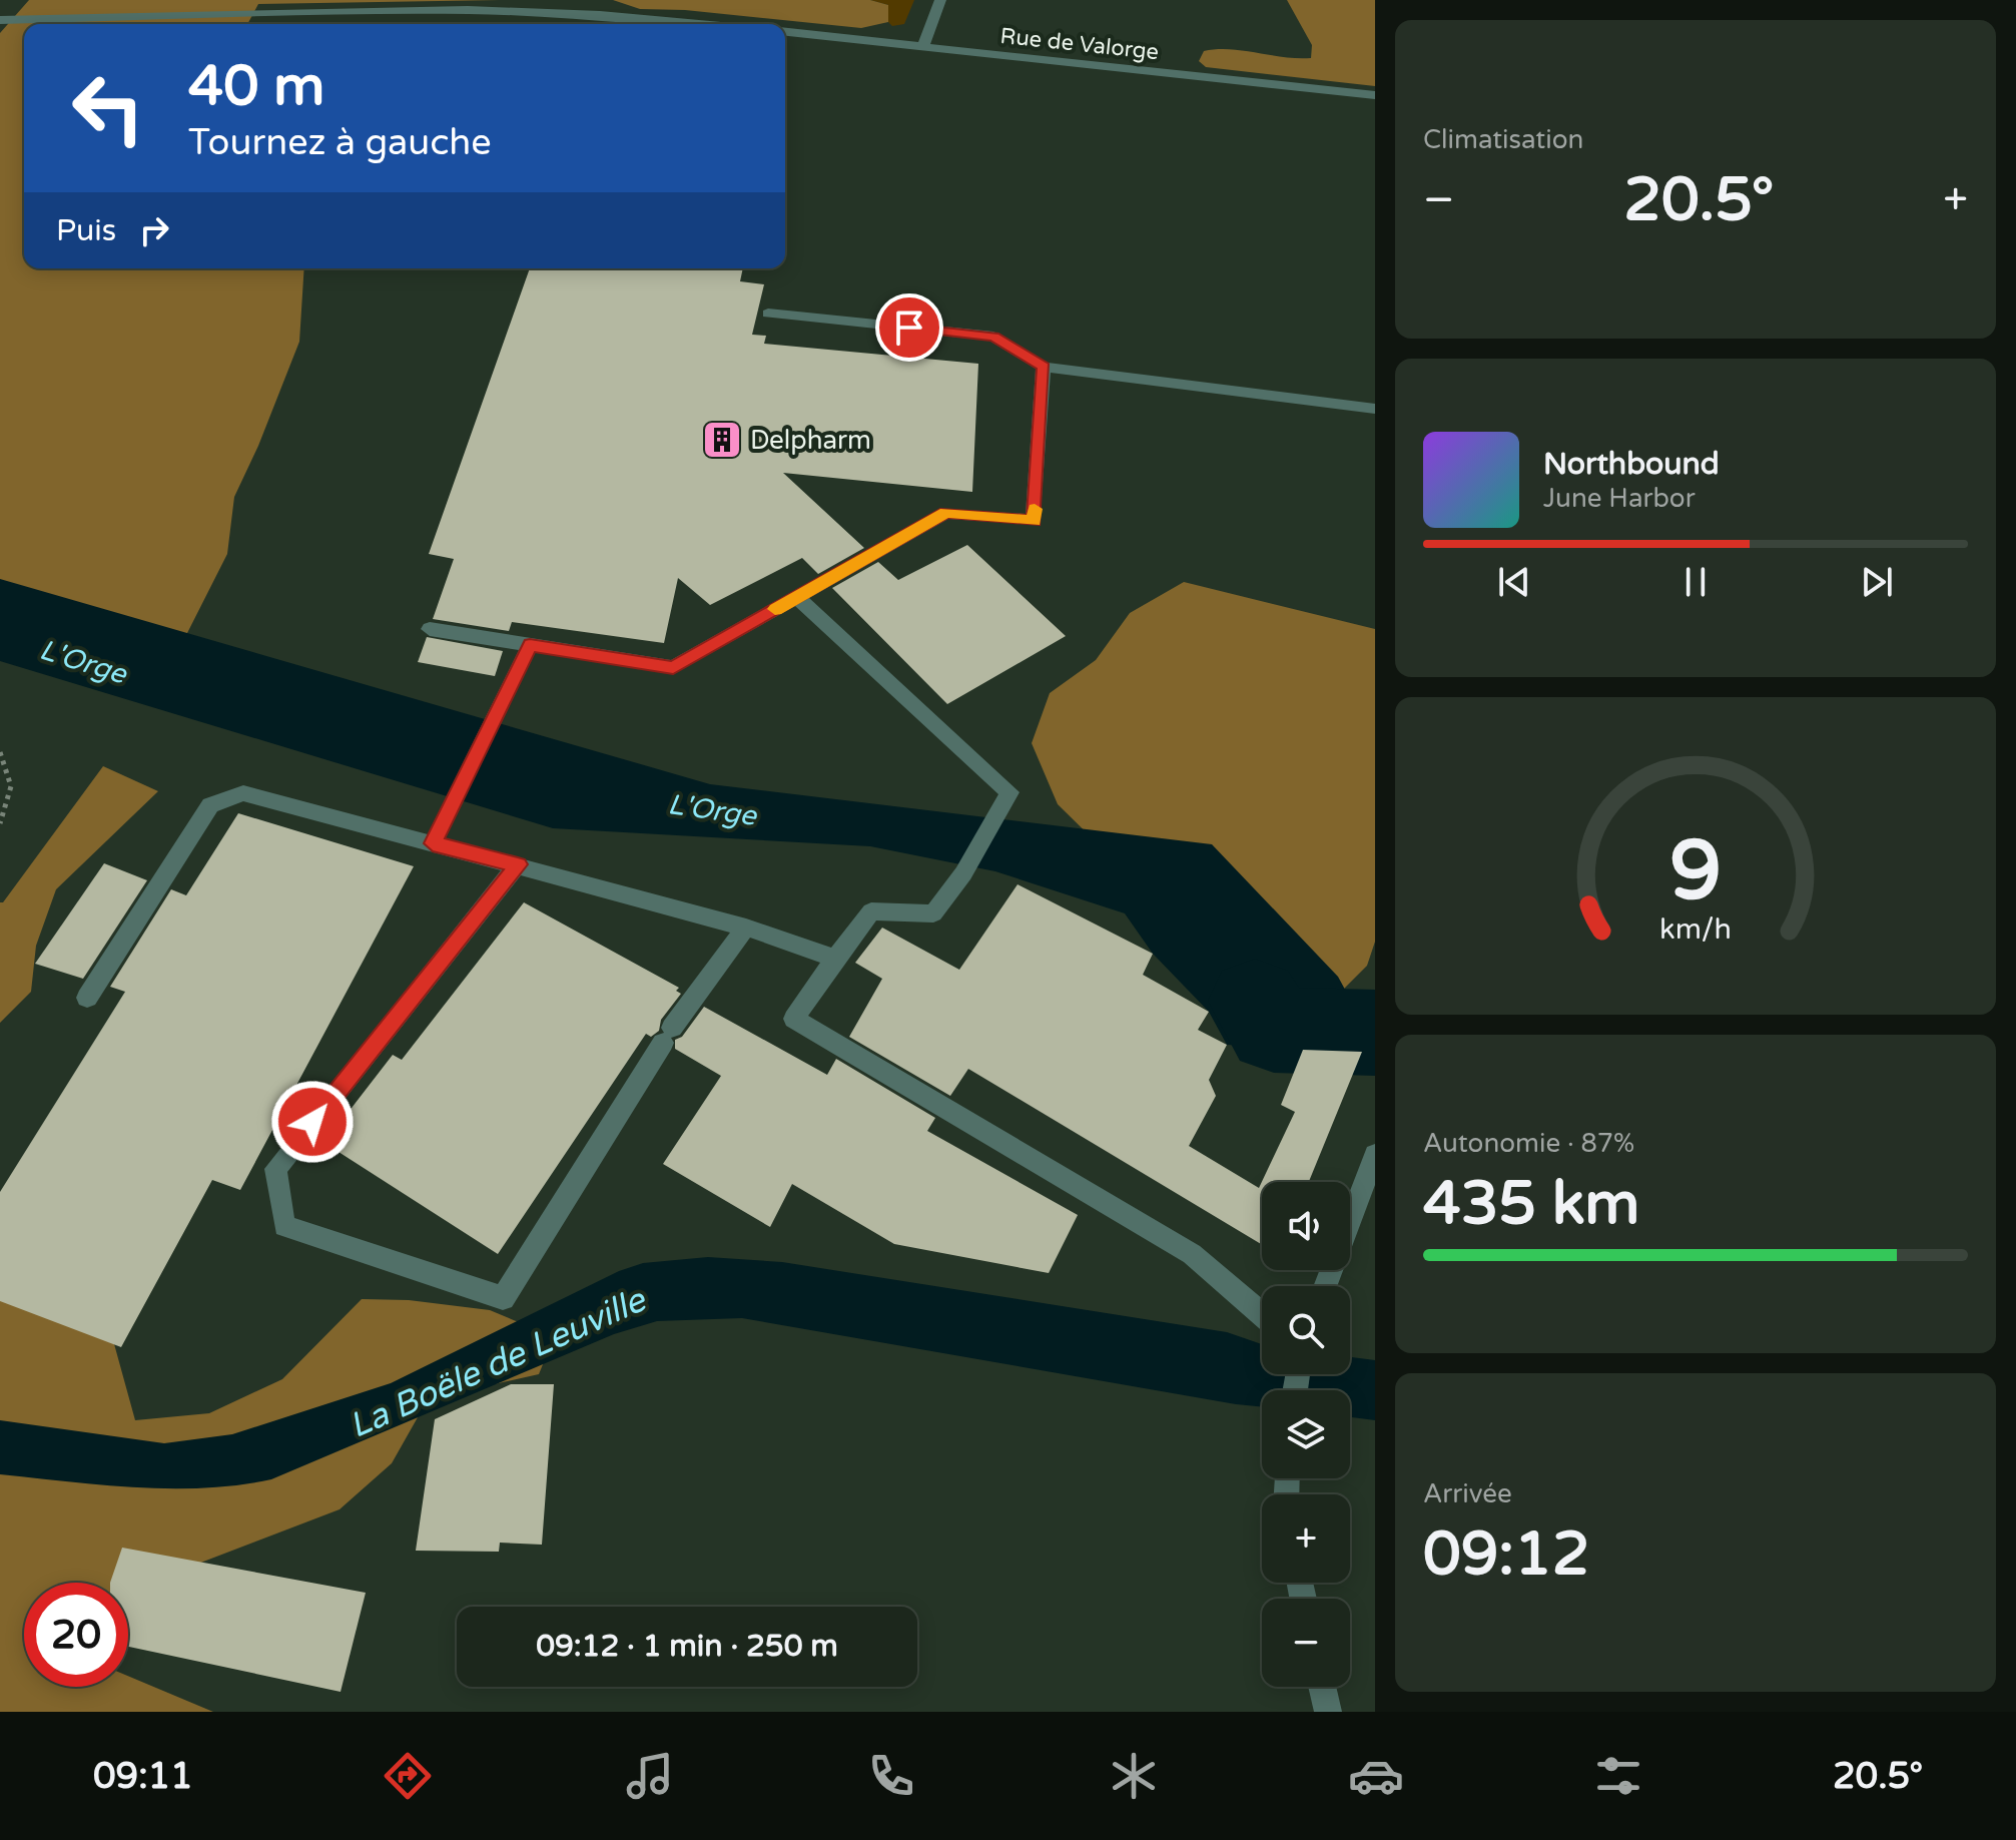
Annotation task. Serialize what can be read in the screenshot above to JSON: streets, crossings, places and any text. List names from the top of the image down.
{
  "streets": {
    "street": ["Rue de Valorge"]
  },
  "water": ["L'Orge", "La Boële de Leuville"],
  "places": {
    "building": ["Delpharm"]
  },
  "page": {
    "tile": [
      "Climatisation",
      ["Autonomie · 87%", "435 km"],
      ["Arrivée", "09:12"]
    ],
    "turn": ["40 m", "Tournez à gauche"],
    "heat": ["−", "20.5°", "+"],
    "then": "Puis",
    "song": ["Northbound", "June Harbor"],
    "map_buttons": ["+", "−"],
    "limit": "20",
    "trip": "09:12 · 1 min · 250 m",
    "tabs": ["09:11", "20.5°"],
    "gauge": ["9", "km/h"]
  }
}
